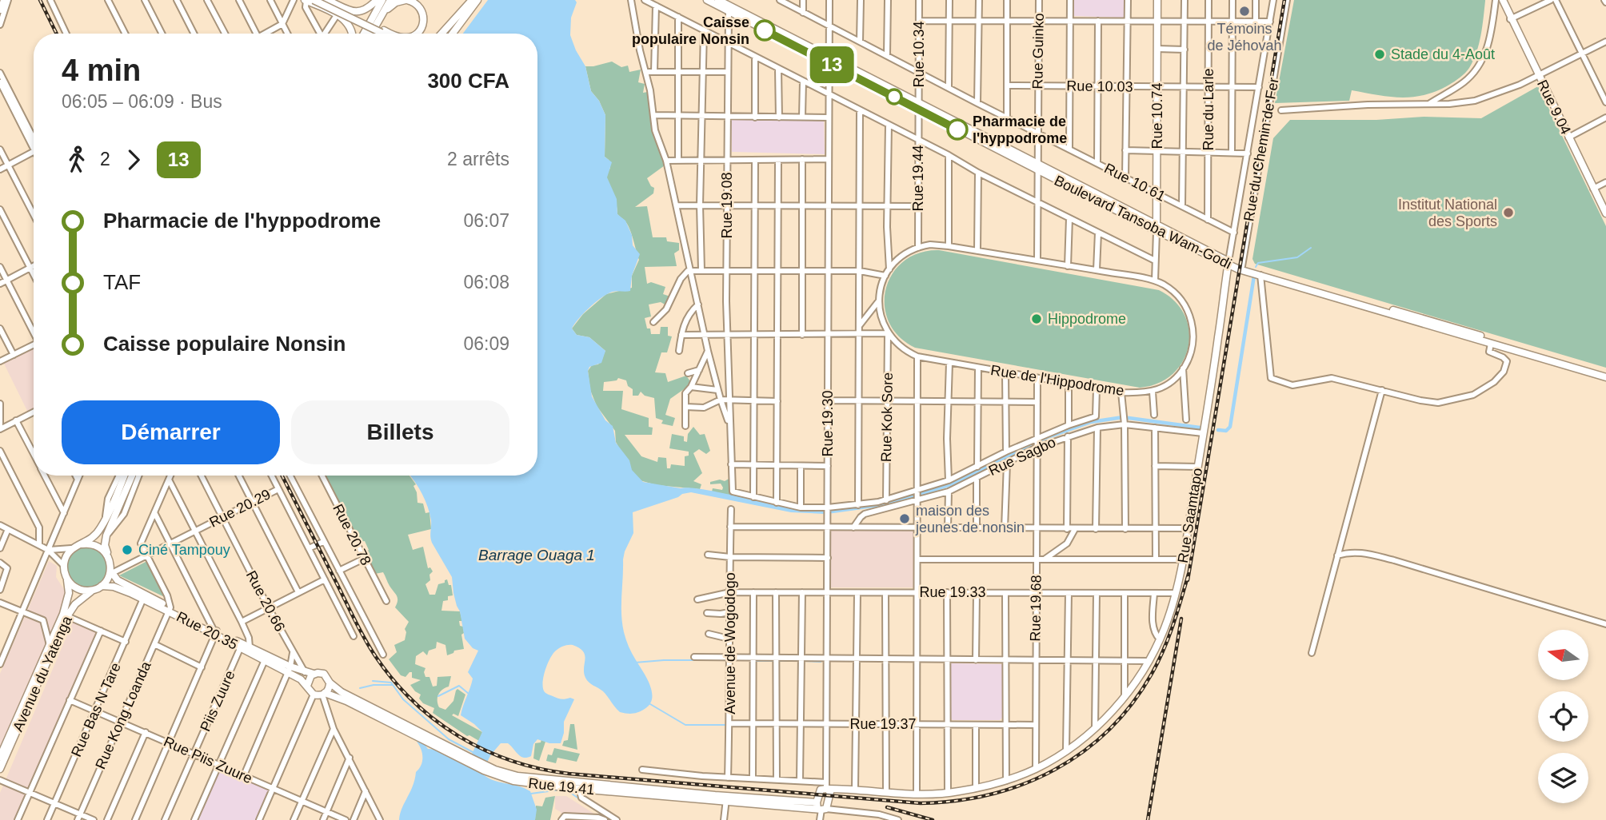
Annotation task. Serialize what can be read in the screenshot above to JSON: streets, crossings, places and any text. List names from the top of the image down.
{
  "streets": {
    "main road": [
      "Rue 9.04",
      "Rue 10.74",
      "Boulevard Tansoba Wam-Godi",
      "Rue Saamtapo",
      "Rue 20.35",
      "Avenue du Yatenga",
      "Rue 19.41"
    ],
    "street": [
      "Rue Guinko",
      "Rue 10.34",
      "Rue 10.03",
      "Rue du Larle",
      "Rue du Chemin de Fer",
      "Rue 19.44",
      "Rue 10.61",
      "Rue 19.08",
      "Rue de l'Hippodrome",
      "Rue Kok Sore",
      "Rue 19.30",
      "Rue Sagbo",
      "Rue 20.29",
      "Rue 20.78",
      "Rue 19.33",
      "Rue 20.66",
      "Rue 19.68",
      "Avenue de Wogodogo",
      "Piis Zuure",
      "Rue Bas N Tare",
      "Rue Kong Loanda",
      "Rue 19.37",
      "Rue Piis Zuure"
    ]
  },
  "crossings": [
    ["Rue Guinko", "Rue 10.03"],
    ["Rue Guinko", "Rue 10.61"],
    ["Rue Guinko", "Boulevard Tansoba Wam-Godi"],
    ["Rue 10.34", "Rue 19.44"],
    ["Rue 10.34", "Rue 10.61"],
    ["Rue 10.34", "Boulevard Tansoba Wam-Godi"],
    ["Rue 10.03", "Rue du Larle"],
    ["Rue 10.03", "Rue 10.74"],
    ["Rue 10.03", "Rue Saamtapo"],
    ["Rue du Larle", "Rue 10.61"],
    ["Rue 10.74", "Rue 10.61"],
    ["Rue 10.74", "Boulevard Tansoba Wam-Godi"],
    ["Rue du Chemin de Fer", "Boulevard Tansoba Wam-Godi"],
    ["Rue 19.44", "Boulevard Tansoba Wam-Godi"],
    ["Rue 10.61", "Rue 19.30"],
    ["Rue 10.61", "Rue Saamtapo"],
    ["Rue 19.08", "Boulevard Tansoba Wam-Godi"],
    ["Boulevard Tansoba Wam-Godi", "Rue 19.30"],
    ["Boulevard Tansoba Wam-Godi", "Rue Saamtapo"],
    ["Rue de l'Hippodrome", "Rue Kok Sore"],
    ["Rue de l'Hippodrome", "Rue 19.68"],
    ["Rue 19.30", "Rue Saamtapo"],
    ["Rue 19.30", "Rue 19.33"],
    ["Rue 19.30", "Rue 19.37"],
    ["Rue Sagbo", "Rue Saamtapo"],
    ["Rue Sagbo", "Rue 19.68"],
    ["Rue 20.29", "Rue 20.66"],
    ["Rue 20.29", "Rue 20.35"],
    ["Rue 20.29", "Avenue du Yatenga"],
    ["Rue Saamtapo", "Rue 19.33"],
    ["Rue Saamtapo", "Rue 19.68"],
    ["Rue 19.33", "Rue 19.68"],
    ["Rue 19.33", "Avenue de Wogodogo"],
    ["Rue 20.66", "Rue 20.35"],
    ["Rue 19.68", "Rue 19.37"],
    ["Rue 20.35", "Avenue du Yatenga"],
    ["Rue 20.35", "Piis Zuure"],
    ["Rue 20.35", "Rue Bas N Tare"],
    ["Rue 20.35", "Rue Kong Loanda"],
    ["Rue 20.35", "Rue 19.41"],
    ["Avenue de Wogodogo", "Rue 19.37"],
    ["Piis Zuure", "Rue Piis Zuure"],
    ["Rue Bas N Tare", "Rue Piis Zuure"],
    ["Rue Kong Loanda", "Rue Piis Zuure"]
  ],
  "water": ["Barrage Ouaga 1"],
  "places": [
    "Témoins de Jéhovah",
    "Caisse populaire Nonsin",
    "Stade du 4-Août",
    "Pharmacie de l'hyppodrome",
    "Institut National des Sports",
    "Hippodrome",
    "maison des jeunes de nonsin",
    "Ciné Tampouy"
  ],
  "lines": ["bus line 13"],
  "north": "left",
  "page": {
    "on_map": "13",
    "heading": ["4 min", "06:05 – 06:09 · Bus", "300 CFA"],
    "legs": ["2", "13", "2 arrêts"],
    "list": [
      {
        "name": "Pharmacie de l'hyppodrome",
        "value": "06:07"
      },
      {
        "name": "TAF",
        "value": "06:08"
      },
      {
        "name": "Caisse populaire Nonsin",
        "value": "06:09"
      }
    ],
    "buttons": ["Démarrer", "Billets"]
  }
}
